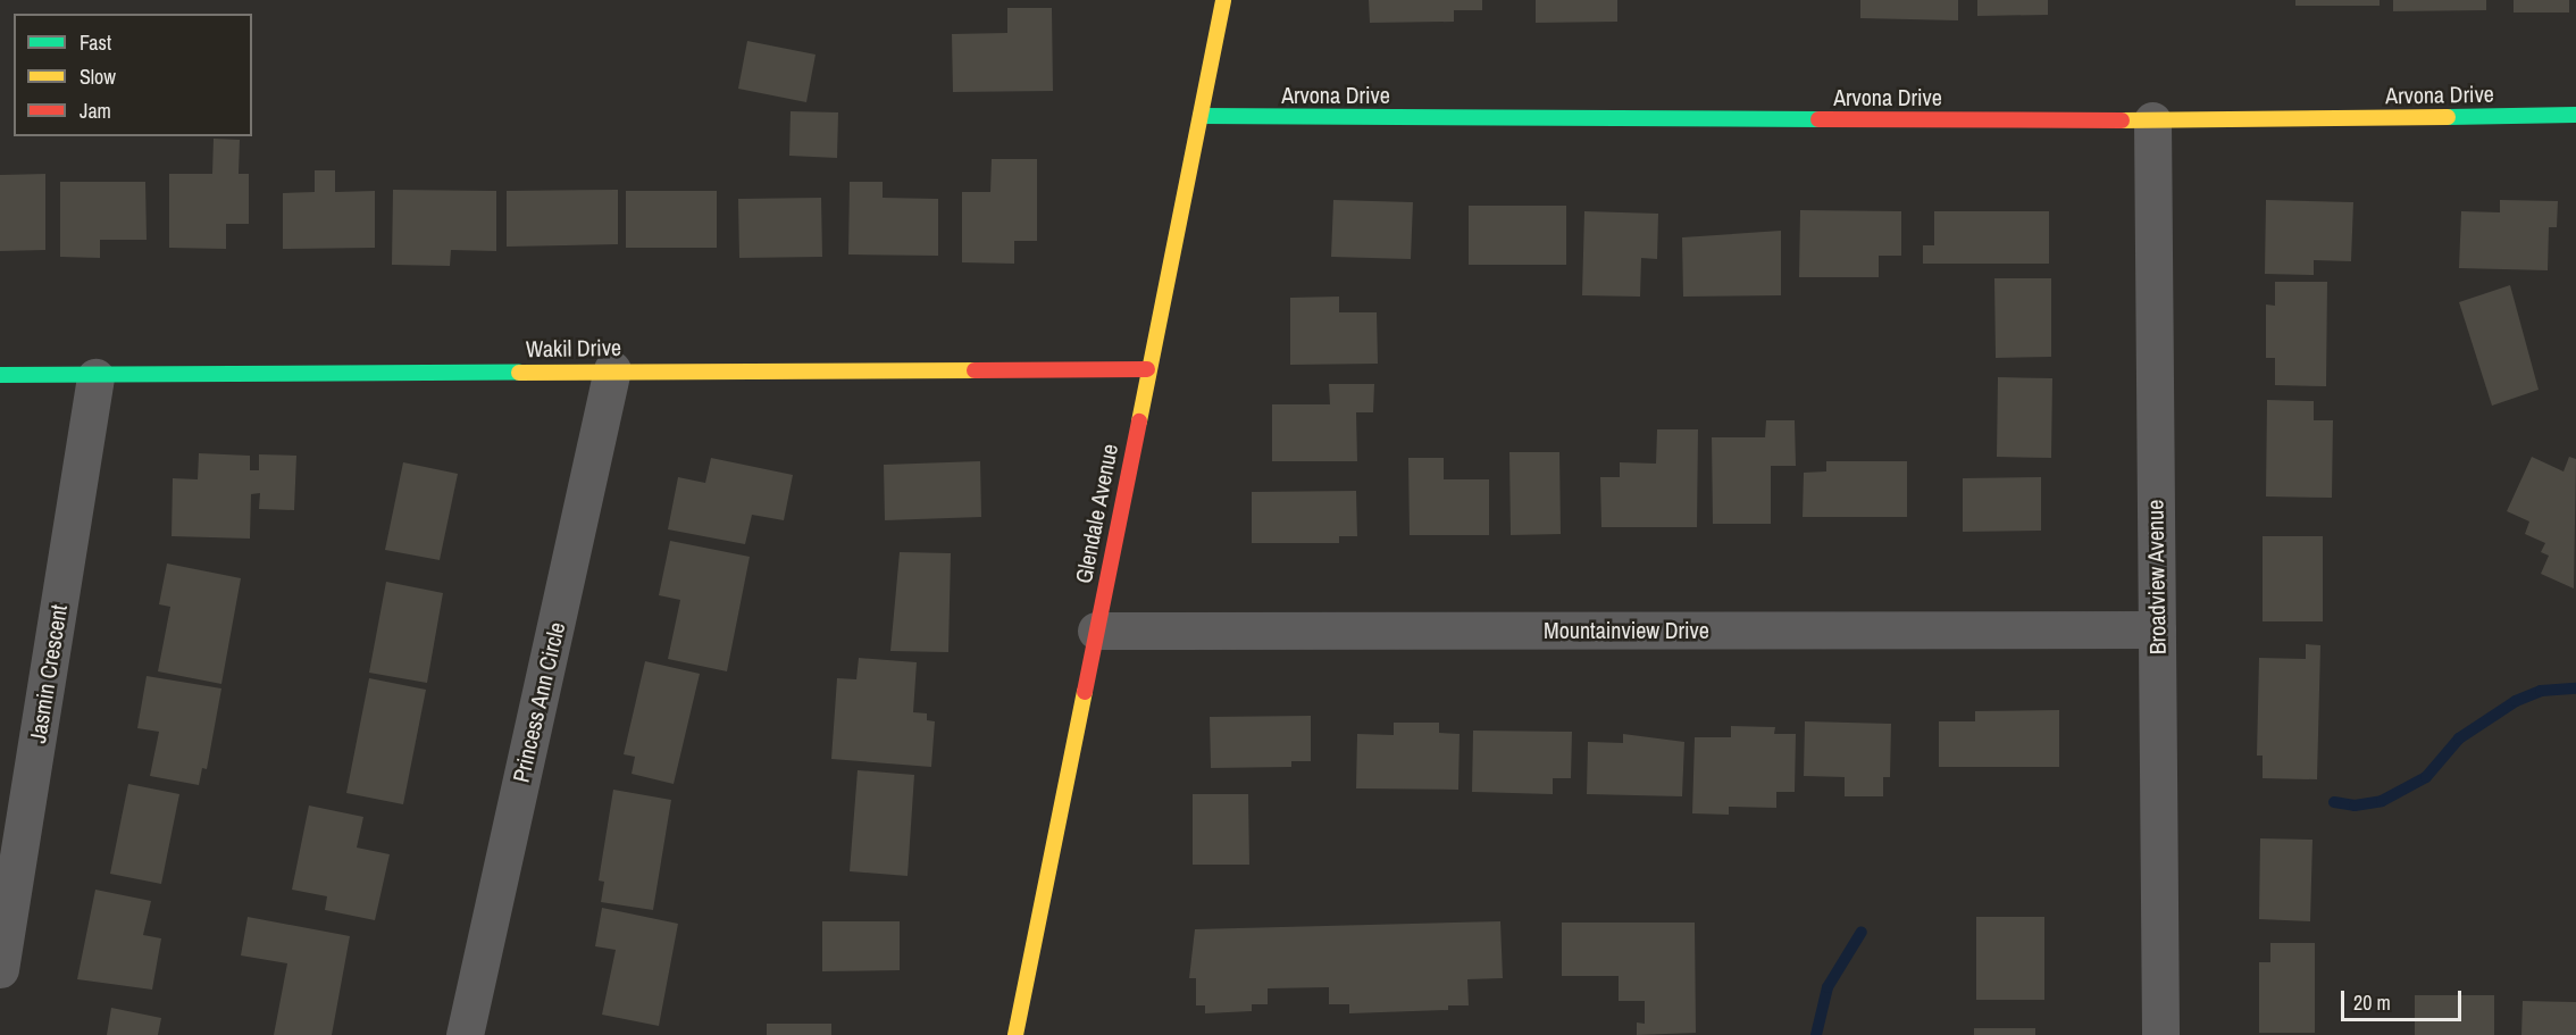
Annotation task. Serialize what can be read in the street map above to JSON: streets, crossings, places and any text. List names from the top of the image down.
{
  "streets": {
    "street": [
      "Arvona Drive",
      "Wakil Drive",
      "Glendale Avenue",
      "Broadview Avenue",
      "Mountainview Drive",
      "Jasmin Crescent",
      "Princess Ann Circle"
    ]
  },
  "crossings": [
    ["Arvona Drive", "Glendale Avenue"],
    ["Arvona Drive", "Broadview Avenue"],
    ["Wakil Drive", "Glendale Avenue"],
    ["Wakil Drive", "Jasmin Crescent"],
    ["Wakil Drive", "Princess Ann Circle"],
    ["Glendale Avenue", "Mountainview Drive"],
    ["Broadview Avenue", "Mountainview Drive"]
  ],
  "legend": ["Fast", "Slow", "Jam"],
  "scale_bar": "20 m"
}
